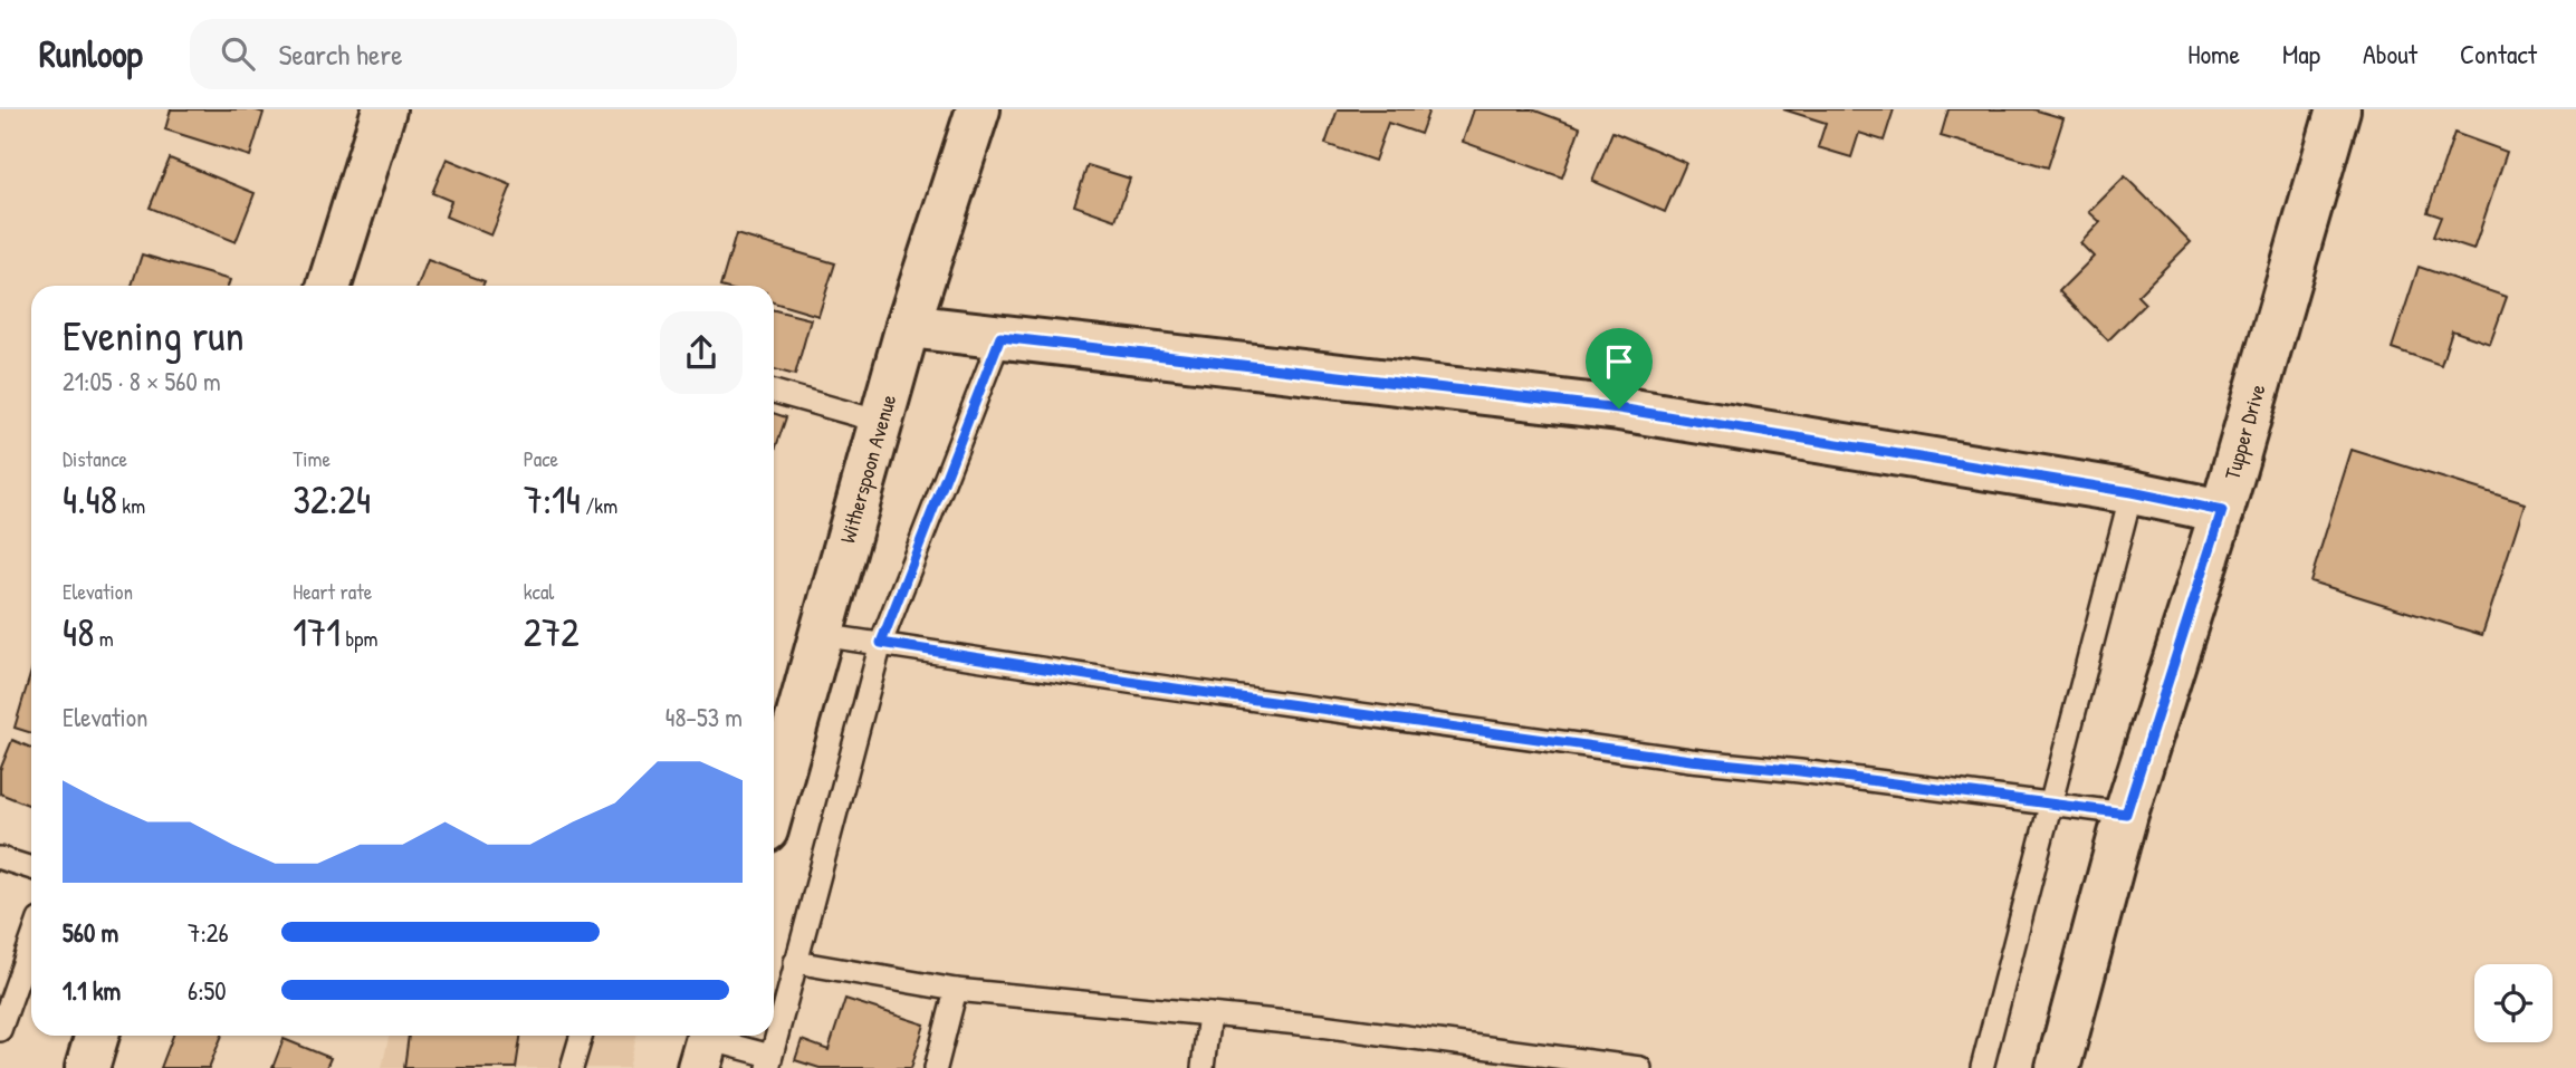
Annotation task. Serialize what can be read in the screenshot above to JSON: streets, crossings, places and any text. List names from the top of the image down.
{
  "streets": {
    "street": ["Tupper Drive", "Witherspoon Avenue"]
  },
  "page": {
    "header": "Runloop",
    "search": "Search here",
    "nav": [
      "Home",
      "Map",
      "About",
      "Contact"
    ],
    "heading": ["Evening run", "21:05 · 8 × 560 m"],
    "stats": [
      ["Distance", "4.48 km"],
      ["Time", "32:24"],
      ["Pace", "7:14 /km"],
      ["Elevation", "48 m"],
      ["Heart rate", "171 bpm"],
      ["kcal", "272"]
    ],
    "chart": ["Elevation", "48–53 m"],
    "list": [
      {
        "name": "560 m",
        "note": "7:26"
      },
      {
        "name": "1.1 km",
        "note": "6:50"
      }
    ]
  }
}
